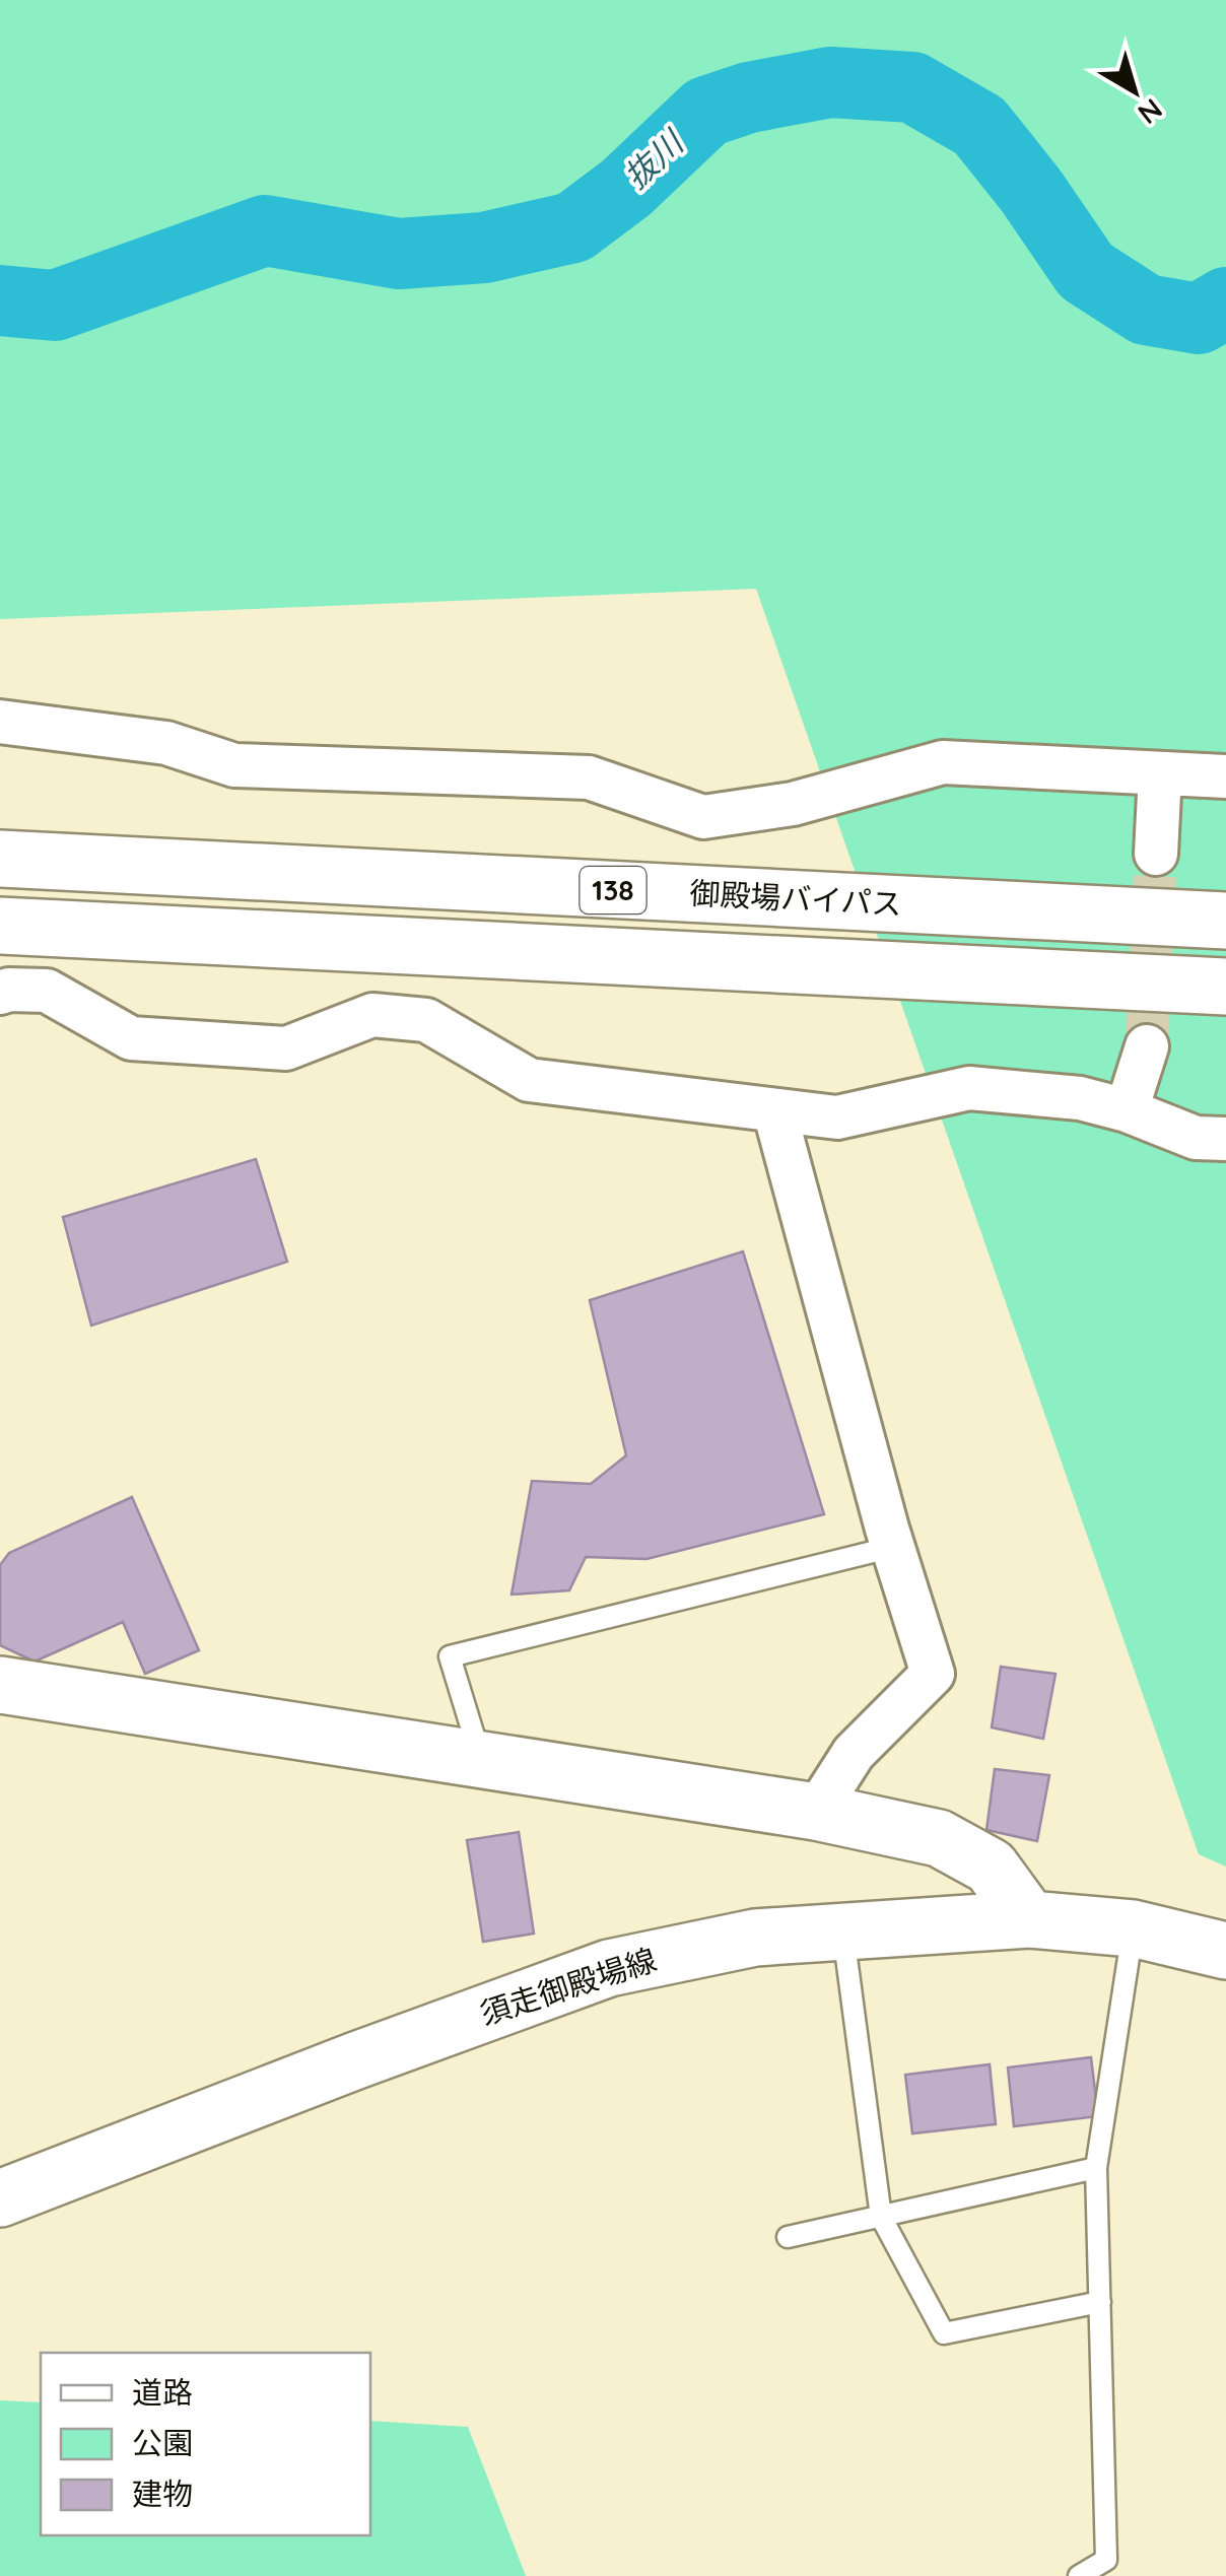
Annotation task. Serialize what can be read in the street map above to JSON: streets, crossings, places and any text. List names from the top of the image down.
{
  "streets": {
    "main road": ["138", "御殿場バイパス", "須走御殿場線"]
  },
  "water": ["抜川"],
  "legend": ["道路", "公園", "建物"],
  "north": "bottom right"
}
